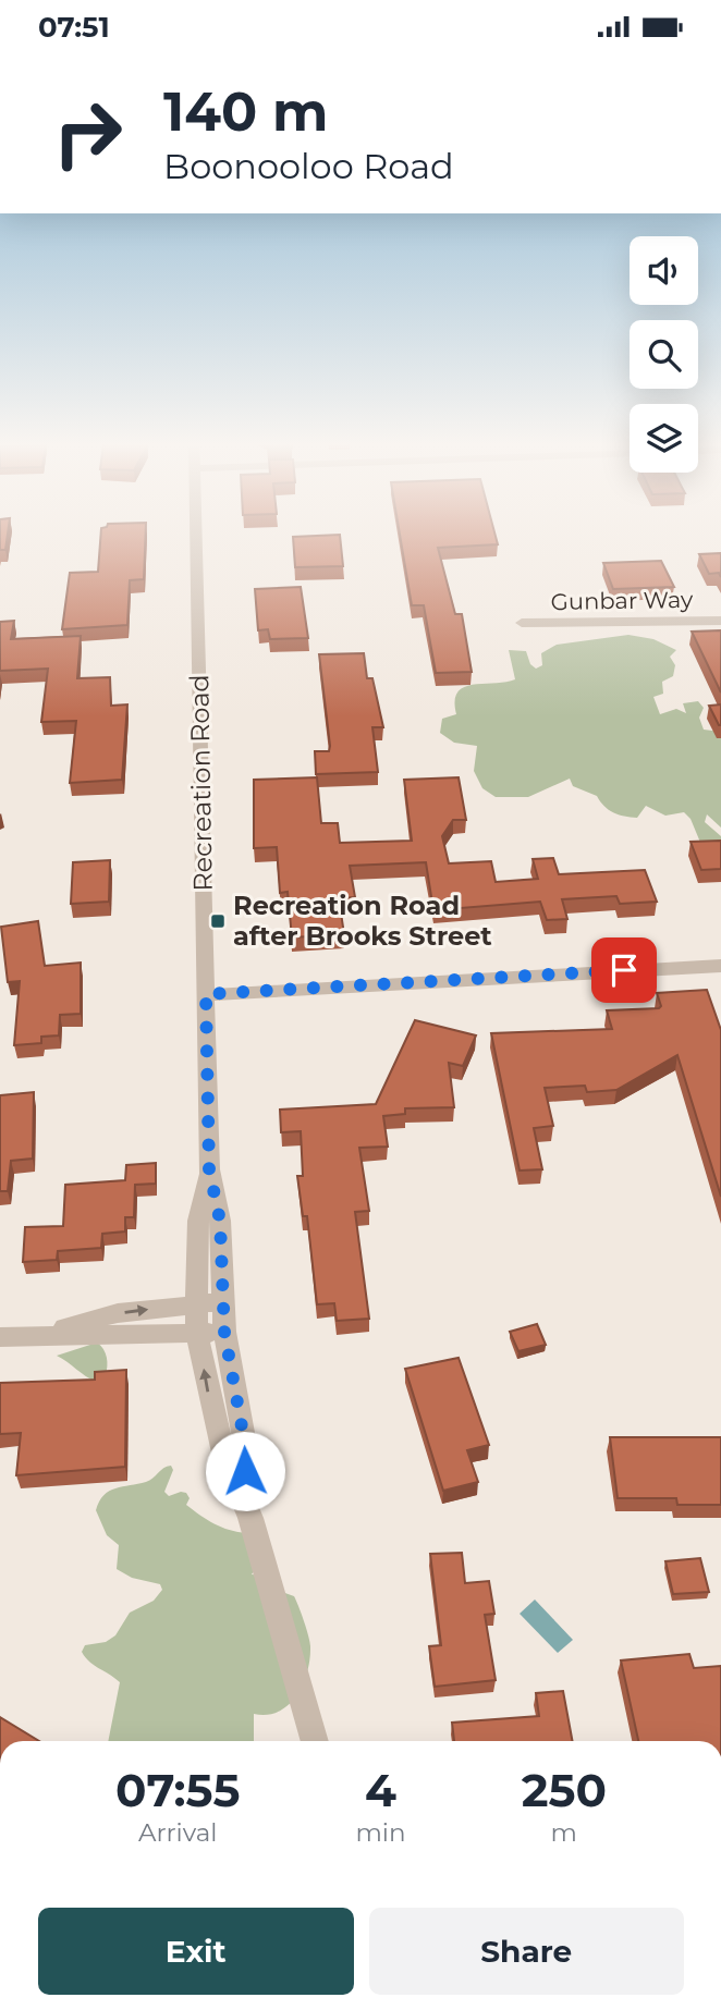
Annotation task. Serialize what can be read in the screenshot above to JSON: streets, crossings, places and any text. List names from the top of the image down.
{
  "streets": {
    "street": ["Gunbar Way", "Recreation Road"]
  },
  "places": {
    "transit": ["Recreation Road after Brooks Street"]
  },
  "page": {
    "status": "07:51",
    "turn": ["140 m", "Boonooloo Road"],
    "eta": [
      "07:55",
      "Arrival",
      "4",
      "min",
      "250",
      "m"
    ],
    "buttons": ["Exit", "Share"]
  }
}
